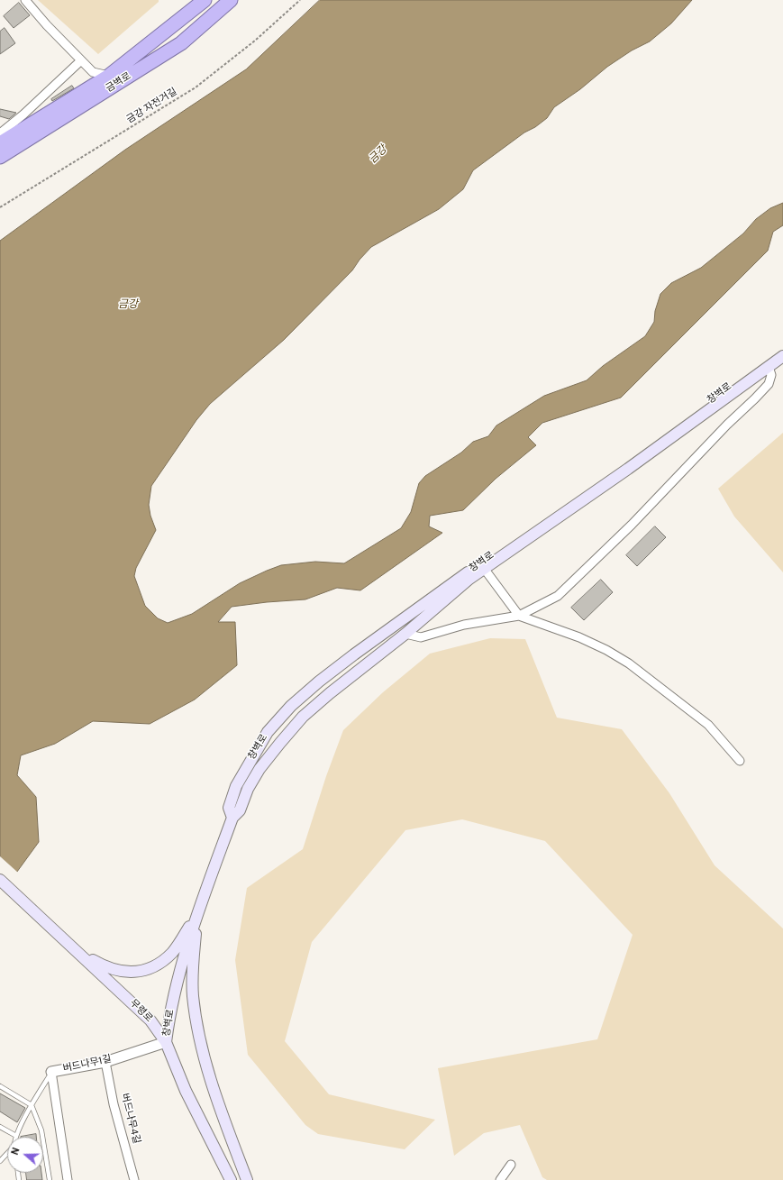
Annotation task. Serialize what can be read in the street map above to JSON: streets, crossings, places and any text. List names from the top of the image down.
{
  "streets": {
    "highway": ["금벽로"],
    "main road": ["창벽로", "무령로"],
    "street": ["버드나무1길", "버드나무4길"],
    "path": ["금강 자전거길"]
  },
  "crossings": [
    ["창벽로", "무령로"],
    ["창벽로", "버드나무1길"],
    ["무령로", "버드나무1길"],
    ["버드나무1길", "버드나무4길"]
  ],
  "water": ["금강"],
  "north": "left"
}
